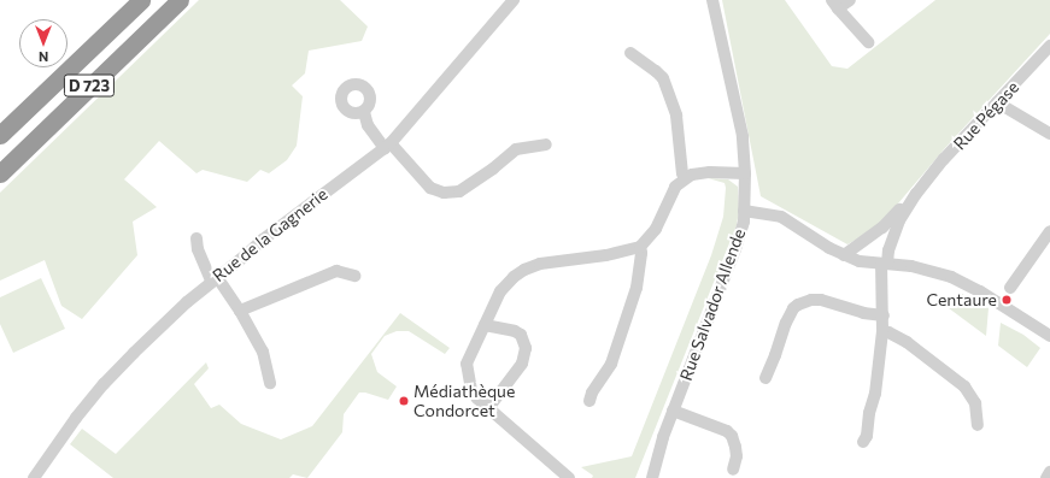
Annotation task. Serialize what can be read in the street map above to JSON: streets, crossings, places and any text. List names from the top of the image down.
{
  "streets": {
    "highway": ["D 723"],
    "street": ["Rue Pégase", "Rue de la Gagnerie", "Rue Salvador Allende"]
  },
  "places": ["Centaure", "Médiathèque Condorcet"],
  "north": "bottom"
}
